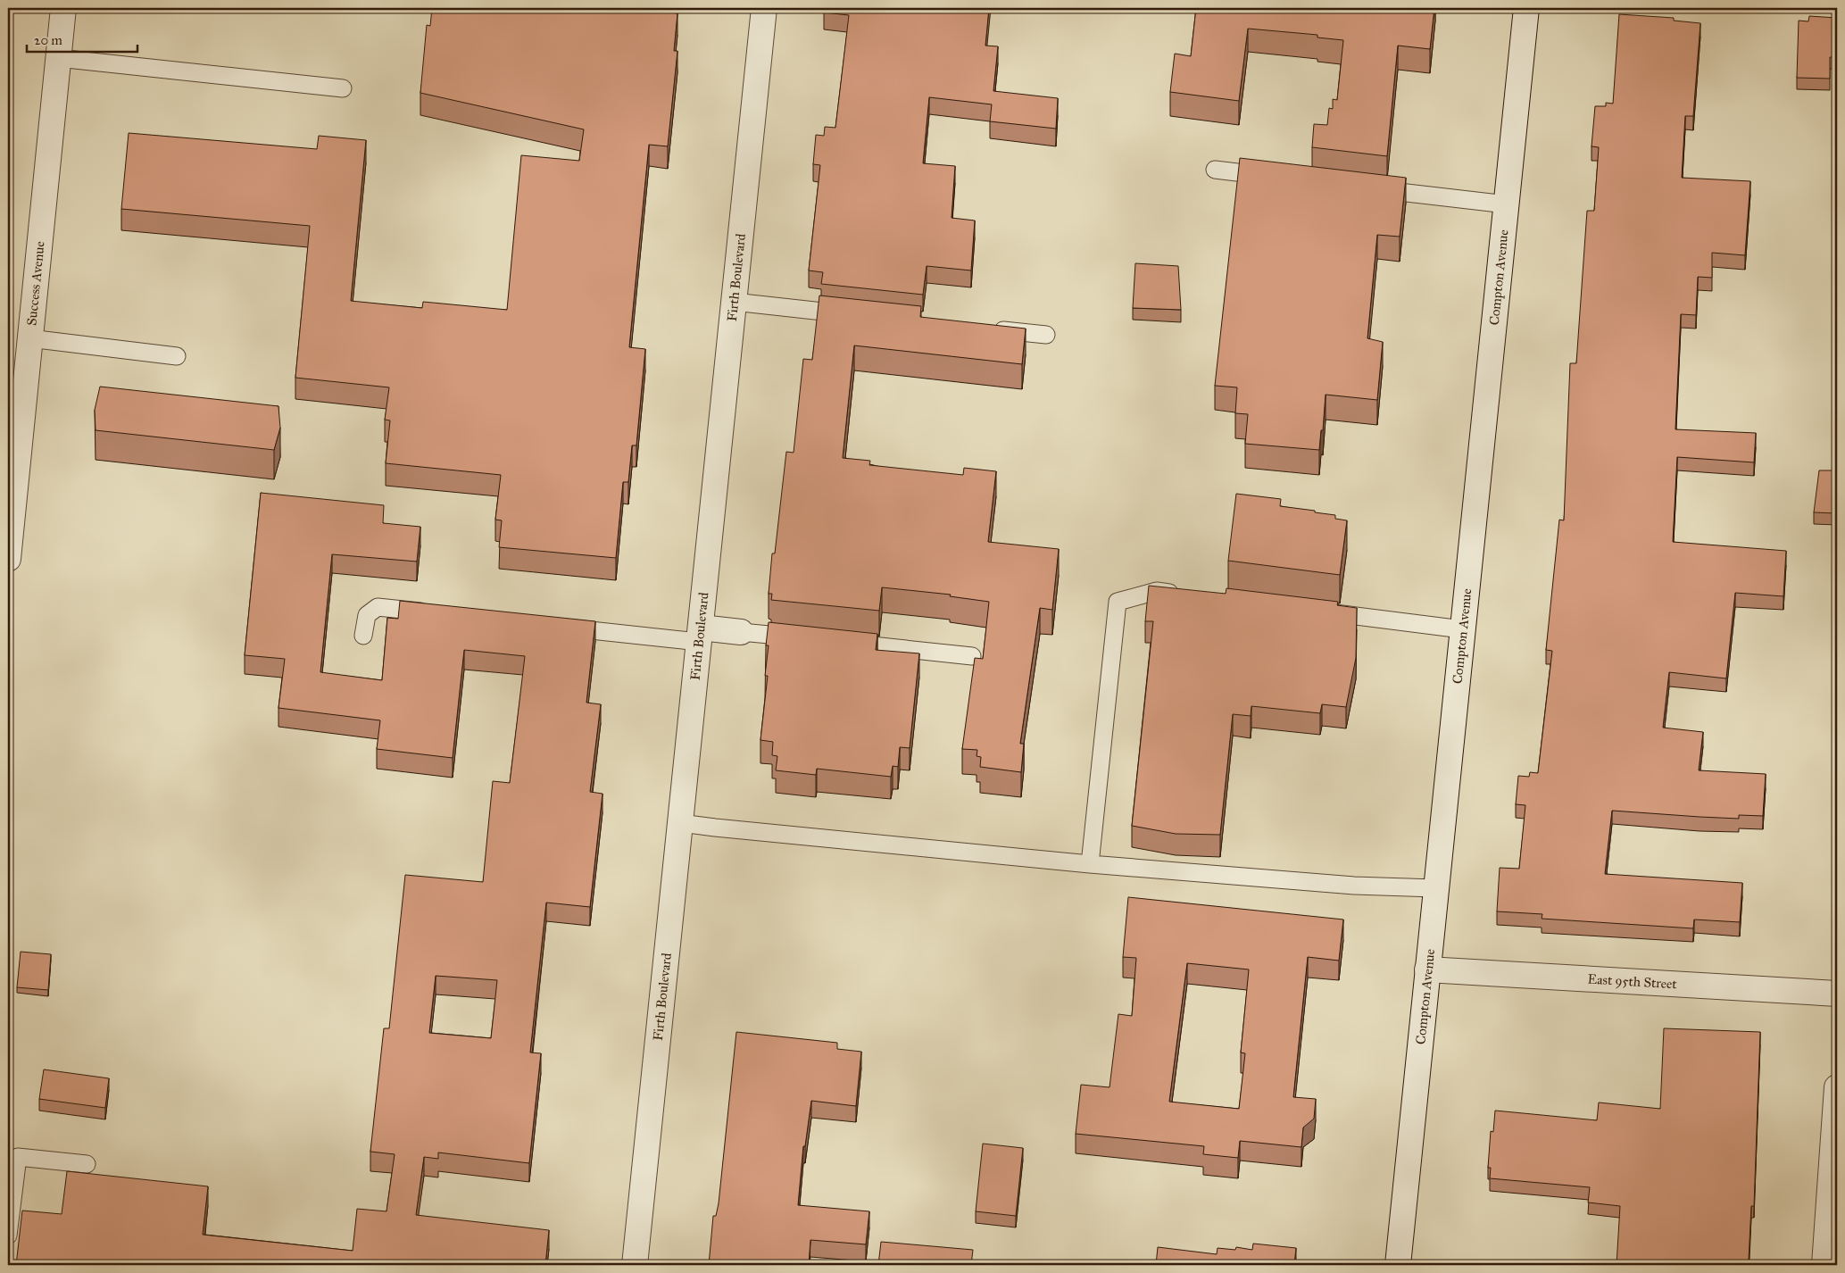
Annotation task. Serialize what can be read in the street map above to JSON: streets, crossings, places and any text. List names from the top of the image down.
{
  "streets": {
    "street": [
      "Firth Boulevard",
      "Compton Avenue",
      "Success Avenue",
      "East 95th Street"
    ]
  },
  "crossings": [
    ["Compton Avenue", "East 95th Street"]
  ],
  "scale_bar": "20 m"
}
